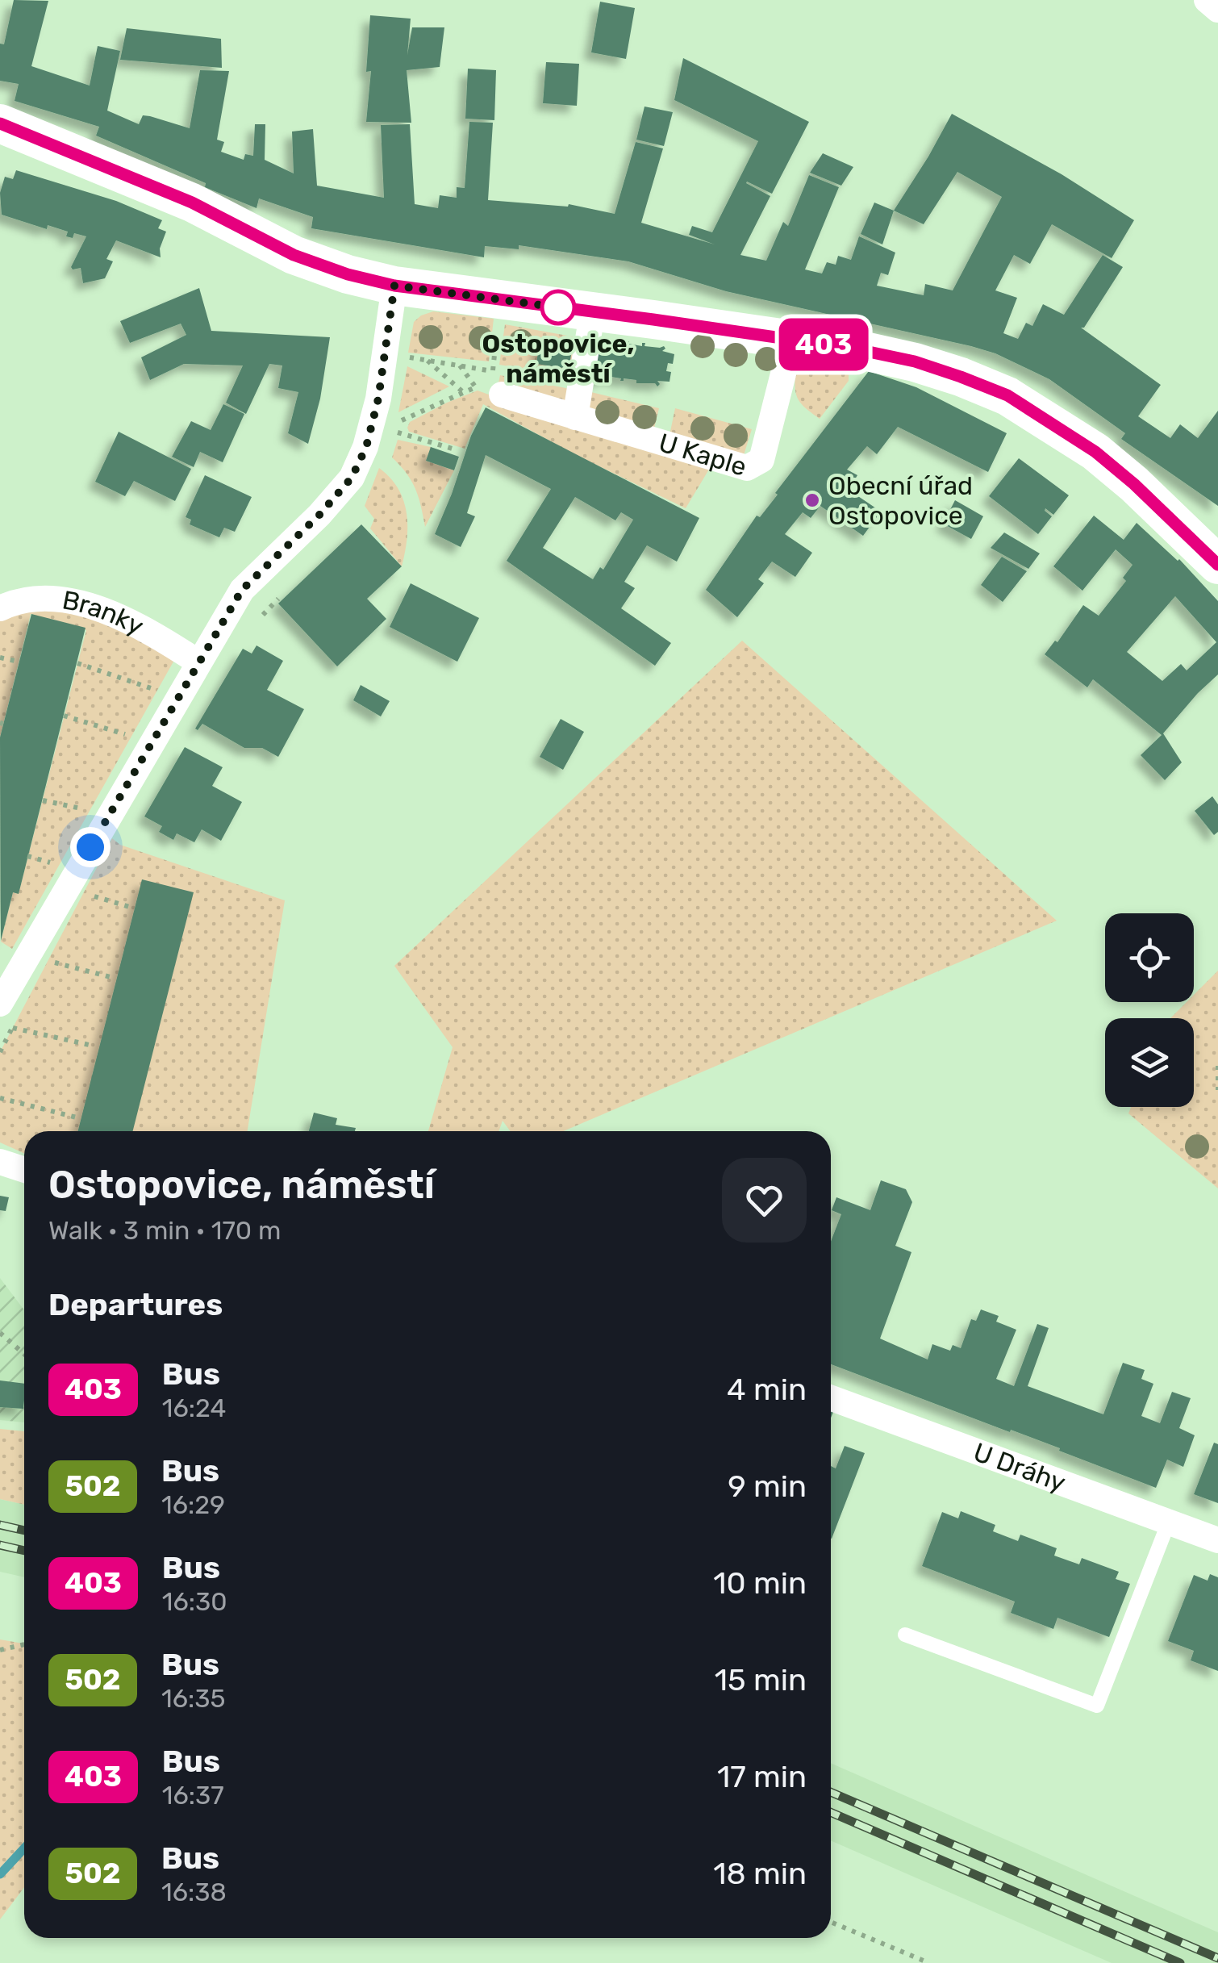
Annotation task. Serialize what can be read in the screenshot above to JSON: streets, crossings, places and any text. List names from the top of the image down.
{
  "streets": {
    "street": ["U Kaple", "Branky", "U Dráhy"]
  },
  "places": ["Ostopovice, náměstí", "Obecní úřad Ostopovice"],
  "lines": ["bus line 403"],
  "page": {
    "on_map": "403",
    "heading": [
      ["Ostopovice, náměstí", "Walk · 3 min · 170 m"],
      "Departures"
    ],
    "list": [
      {
        "mark": "403",
        "name": "Bus",
        "note": "16:24",
        "value": "4 min"
      },
      {
        "mark": "502",
        "name": "Bus",
        "note": "16:29",
        "value": "9 min"
      },
      {
        "mark": "403",
        "name": "Bus",
        "note": "16:30",
        "value": "10 min"
      },
      {
        "mark": "502",
        "name": "Bus",
        "note": "16:35",
        "value": "15 min"
      },
      {
        "mark": "403",
        "name": "Bus",
        "note": "16:37",
        "value": "17 min"
      },
      {
        "mark": "502",
        "name": "Bus",
        "note": "16:38",
        "value": "18 min"
      }
    ]
  }
}
